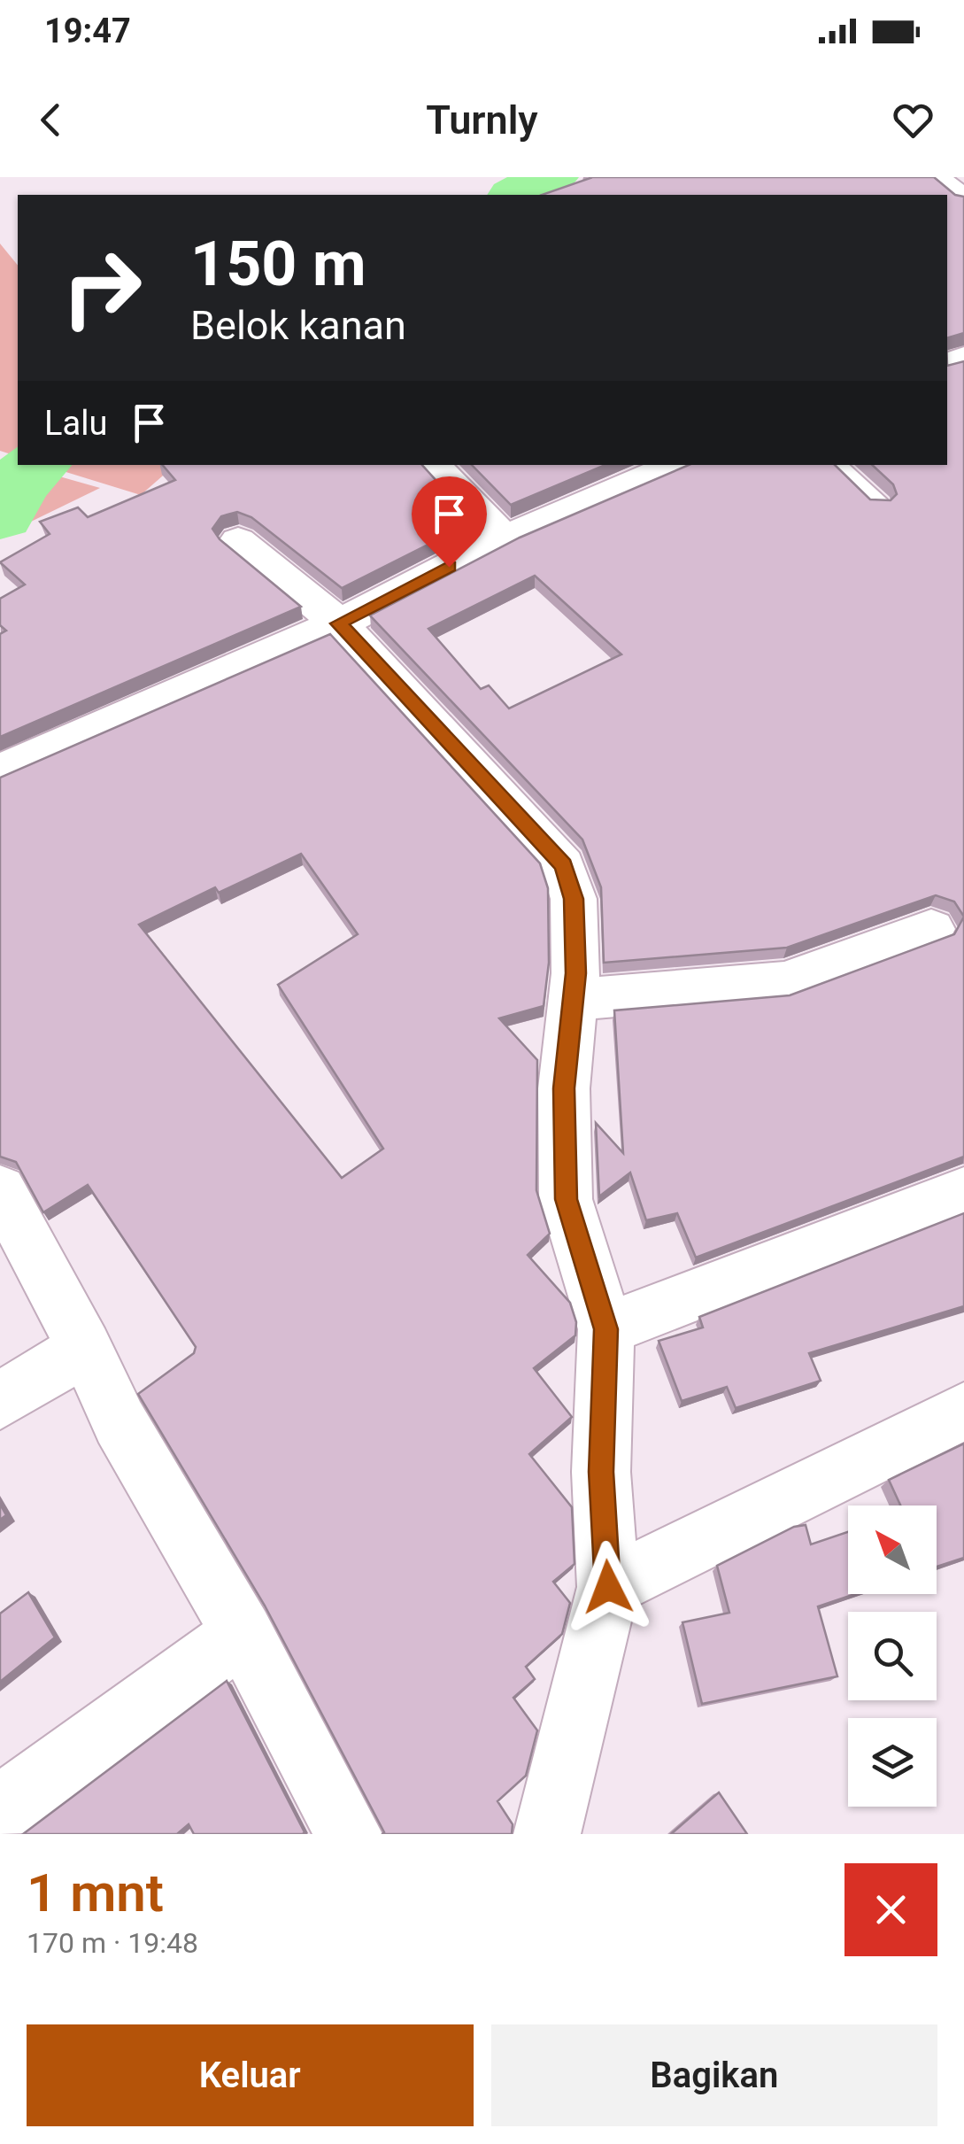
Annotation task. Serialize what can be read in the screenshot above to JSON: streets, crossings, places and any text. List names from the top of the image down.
{
  "north": "top left",
  "page": {
    "status": "19:47",
    "header": "Turnly",
    "turn": ["150 m", "Belok kanan"],
    "then": "Lalu",
    "heading": ["1 mnt", "170 m · 19:48"],
    "buttons": ["Keluar", "Bagikan"]
  }
}
